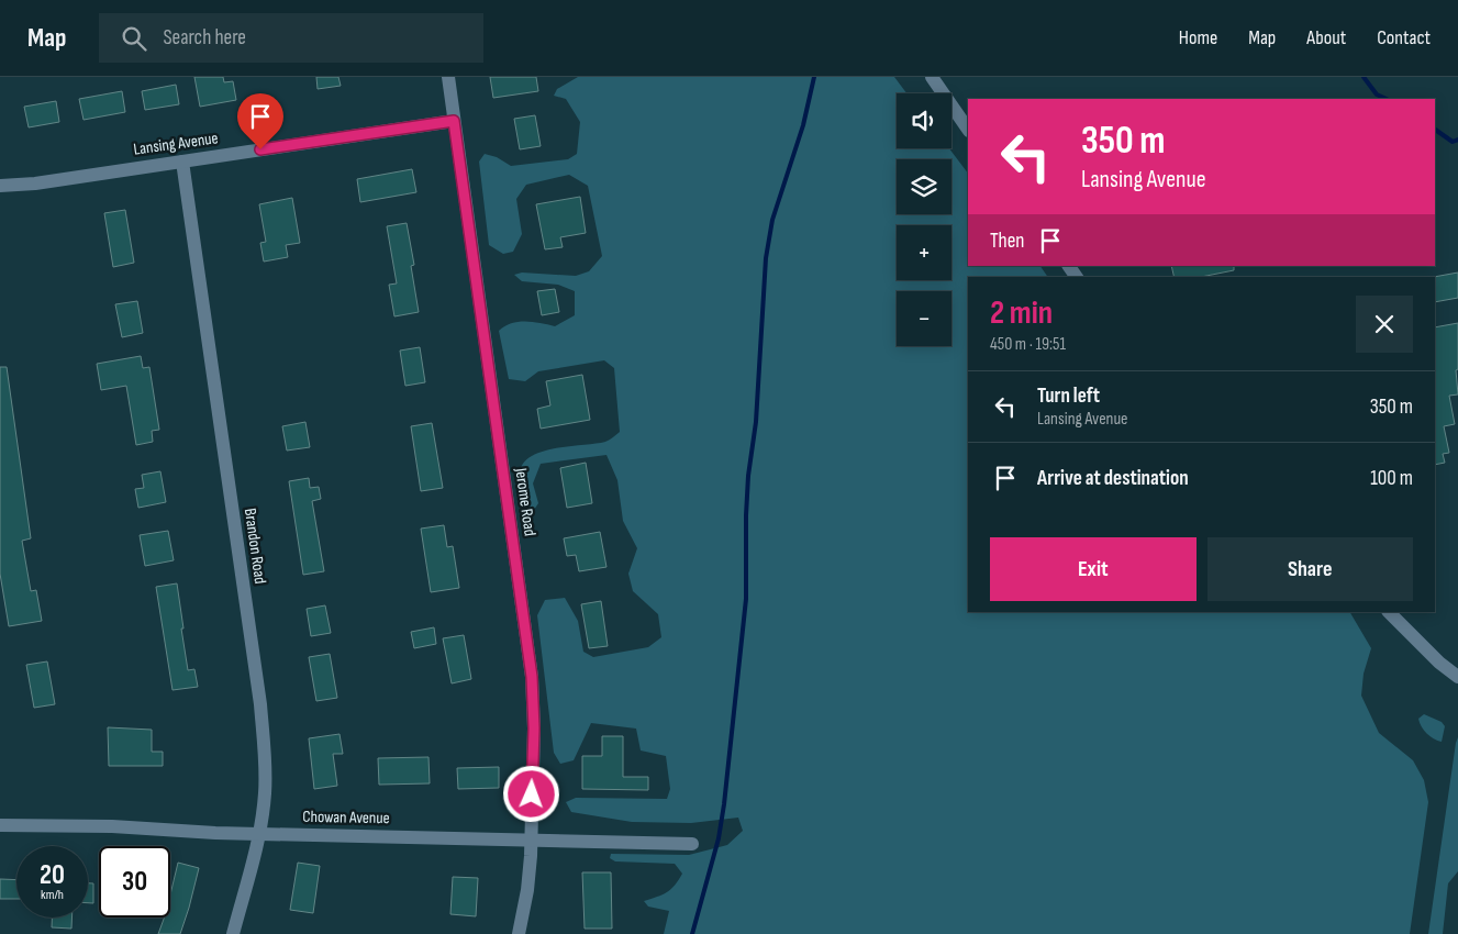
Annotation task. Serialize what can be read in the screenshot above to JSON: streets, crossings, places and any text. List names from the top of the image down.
{
  "streets": {
    "street": [
      "Lansing Avenue",
      "Jerome Road",
      "Brandon Road",
      "Chowan Avenue"
    ]
  },
  "crossings": [
    ["Lansing Avenue", "Jerome Road"],
    ["Lansing Avenue", "Brandon Road"],
    ["Jerome Road", "Chowan Avenue"],
    ["Brandon Road", "Chowan Avenue"]
  ],
  "page": {
    "header": "Map",
    "search": "Search here",
    "nav": [
      "Home",
      "Map",
      "About",
      "Contact"
    ],
    "map_buttons": ["+", "−"],
    "turn": ["350 m", "Lansing Avenue"],
    "then": "Then",
    "heading": ["2 min", "450 m · 19:51"],
    "list": [
      {
        "name": "Turn left",
        "note": "Lansing Avenue",
        "value": "350 m"
      },
      {
        "name": "Arrive at destination",
        "value": "100 m"
      }
    ],
    "buttons": ["Exit", "Share"],
    "speed": "20 km/h",
    "limit": "30"
  }
}
